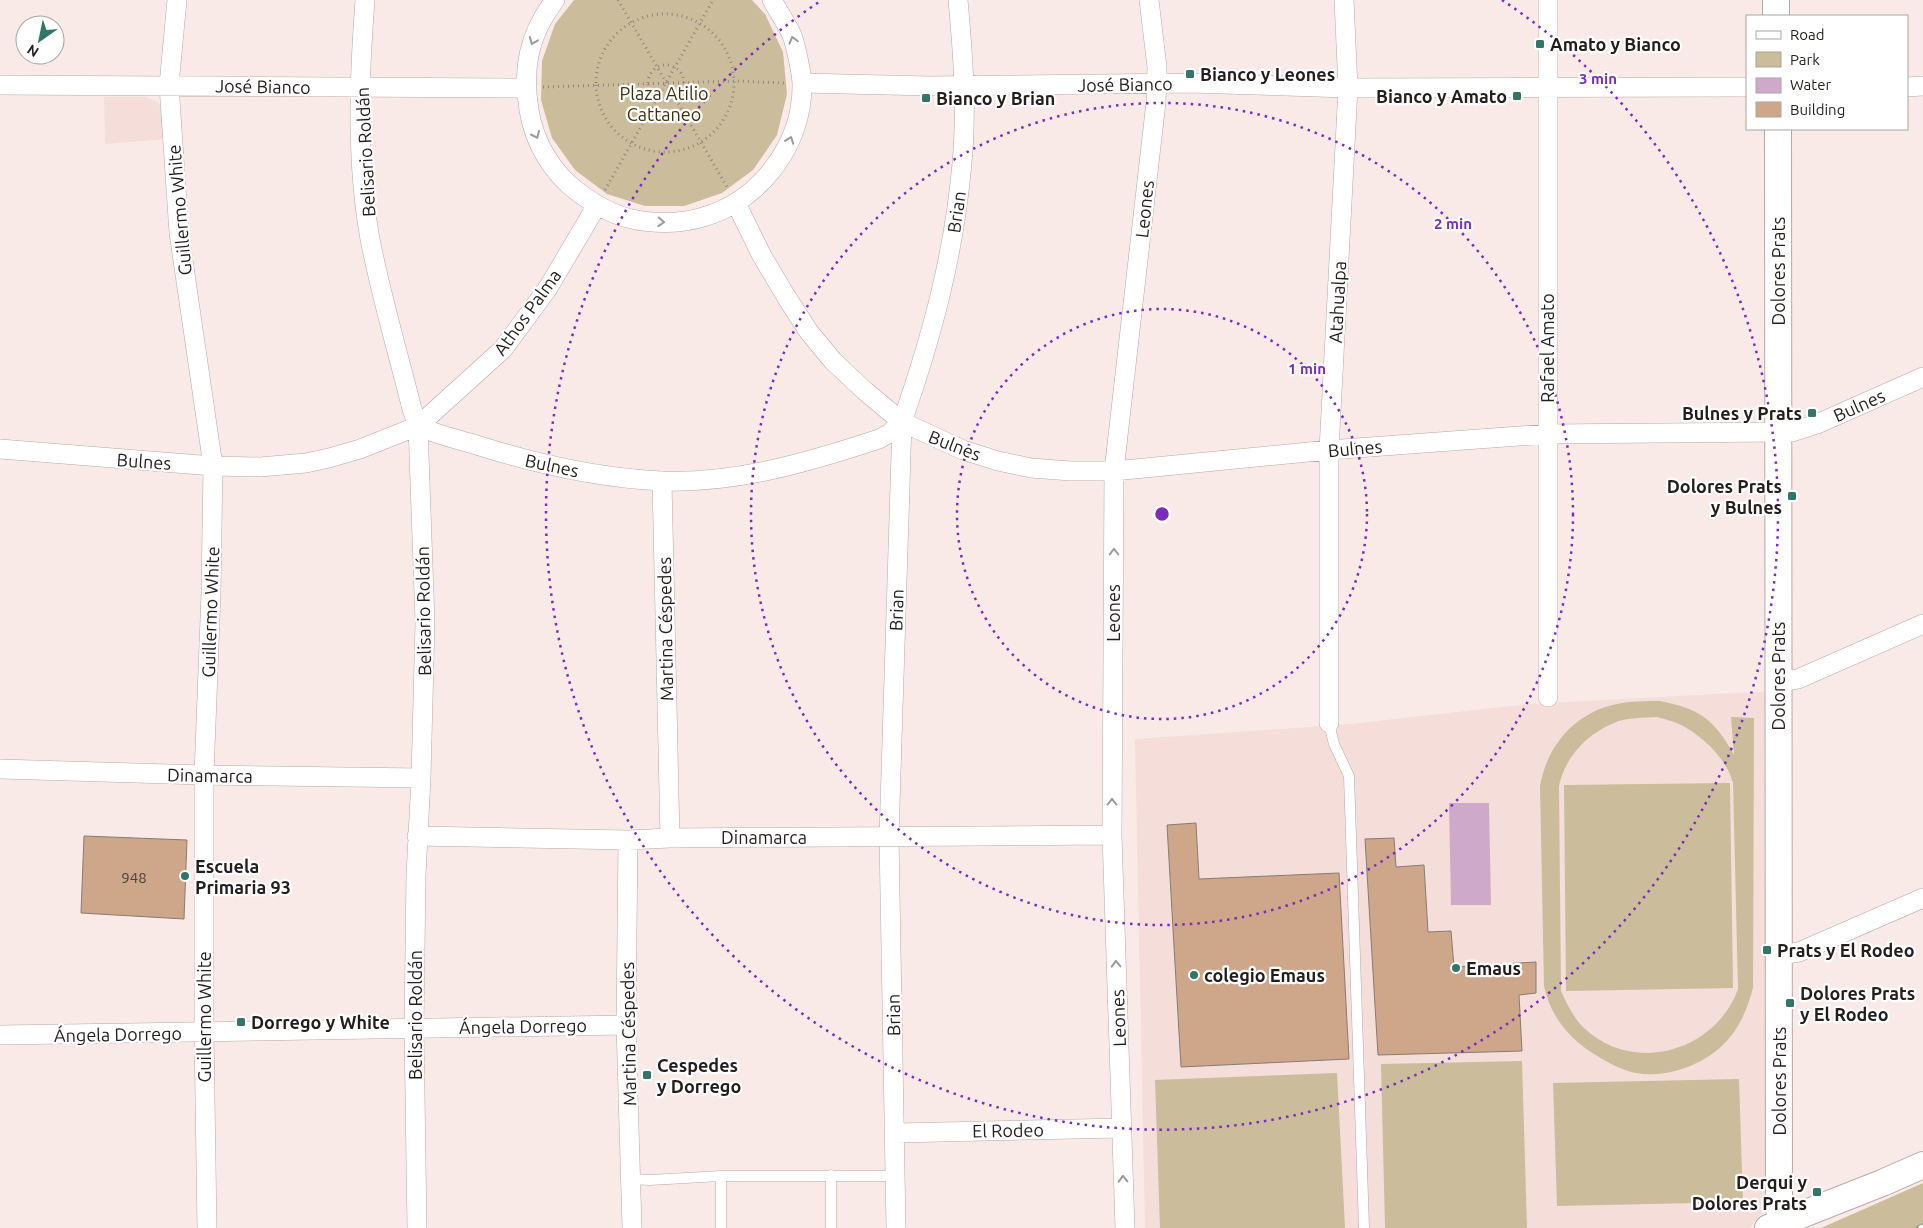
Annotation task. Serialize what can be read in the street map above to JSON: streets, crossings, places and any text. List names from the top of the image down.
{
  "streets": {
    "street": [
      "José Bianco",
      "Belisario Roldán",
      "Leones",
      "Guillermo White",
      "Brian",
      "Dolores Prats",
      "Atahualpa",
      "Athos Palma",
      "Rafael Amato",
      "Bulnes",
      "Martina Céspedes",
      "Dinamarca",
      "Ángela Dorrego",
      "El Rodeo"
    ]
  },
  "crossings": [
    ["José Bianco", "Belisario Roldán"],
    ["José Bianco", "Leones"],
    ["José Bianco", "Guillermo White"],
    ["José Bianco", "Brian"],
    ["José Bianco", "Atahualpa"],
    ["José Bianco", "Rafael Amato"],
    ["Belisario Roldán", "Athos Palma"],
    ["Belisario Roldán", "Bulnes"],
    ["Belisario Roldán", "Dinamarca"],
    ["Belisario Roldán", "Ángela Dorrego"],
    ["Leones", "Bulnes"],
    ["Leones", "Dinamarca"],
    ["Leones", "El Rodeo"],
    ["Guillermo White", "Bulnes"],
    ["Guillermo White", "Dinamarca"],
    ["Guillermo White", "Ángela Dorrego"],
    ["Brian", "Bulnes"],
    ["Brian", "Dinamarca"],
    ["Brian", "El Rodeo"],
    ["Dolores Prats", "Bulnes"],
    ["Atahualpa", "Bulnes"],
    ["Athos Palma", "Bulnes"],
    ["Rafael Amato", "Bulnes"],
    ["Bulnes", "Martina Céspedes"],
    ["Martina Céspedes", "Dinamarca"],
    ["Martina Céspedes", "Ángela Dorrego"]
  ],
  "one_way": ["Leones"],
  "parks": ["Plaza Atilio Cattaneo"],
  "places": {
    "transit": [
      "Amato y Bianco",
      "Bianco y Leones",
      "Bianco y Amato",
      "Bianco y Brian",
      "Bulnes y Prats",
      "Dolores Prats y Bulnes",
      "Prats y El Rodeo",
      "Dolores Prats y El Rodeo",
      "Dorrego y White",
      "Cespedes y Dorrego",
      "Derqui y Dolores Prats"
    ],
    "other": ["Escuela Primaria 93", "Emaus", "colegio Emaus"]
  },
  "house_numbers": ["948"],
  "legend": [
    "Road",
    "Park",
    "Water",
    "Building"
  ],
  "north": "bottom left",
  "rings": ["3 min", "2 min", "1 min"]
}
